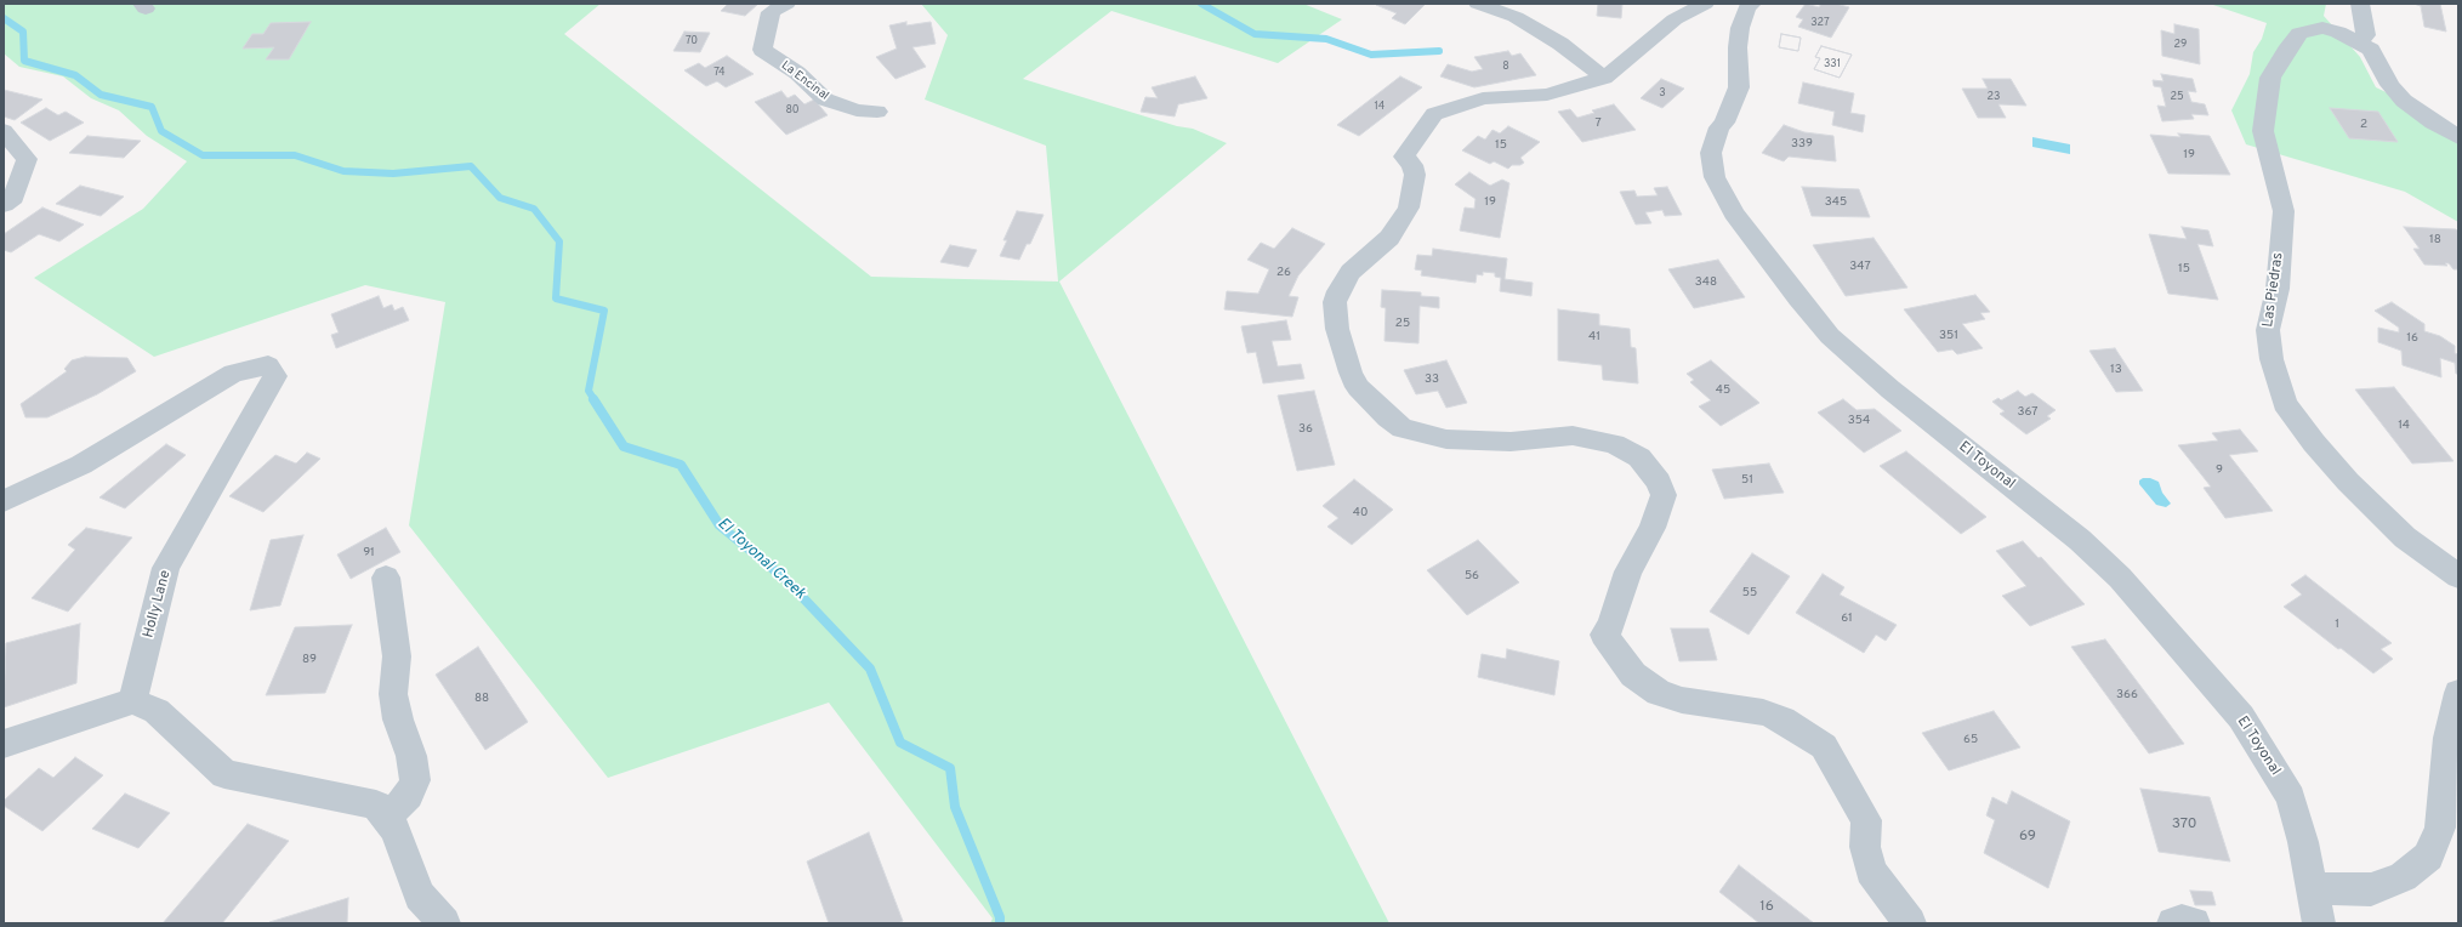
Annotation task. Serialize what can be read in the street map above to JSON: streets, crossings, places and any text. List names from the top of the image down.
{
  "streets": {
    "street": [
      "La Encinal",
      "Las Piedras",
      "El Toyonal",
      "Holly Lane"
    ]
  },
  "water": ["El Toyonal Creek"],
  "house_numbers": [
    "327",
    "70",
    "29",
    "331",
    "8",
    "74",
    "3",
    "23",
    "25",
    "14",
    "80",
    "7",
    "2",
    "339",
    "15",
    "19",
    "19",
    "345",
    "18",
    "347",
    "15",
    "26",
    "348",
    "25",
    "351",
    "41",
    "16",
    "13",
    "33",
    "45",
    "367",
    "354",
    "14",
    "36",
    "9",
    "51",
    "40",
    "91",
    "56",
    "55",
    "61",
    "1",
    "89",
    "366",
    "88",
    "65",
    "370",
    "69",
    "16"
  ]
}
